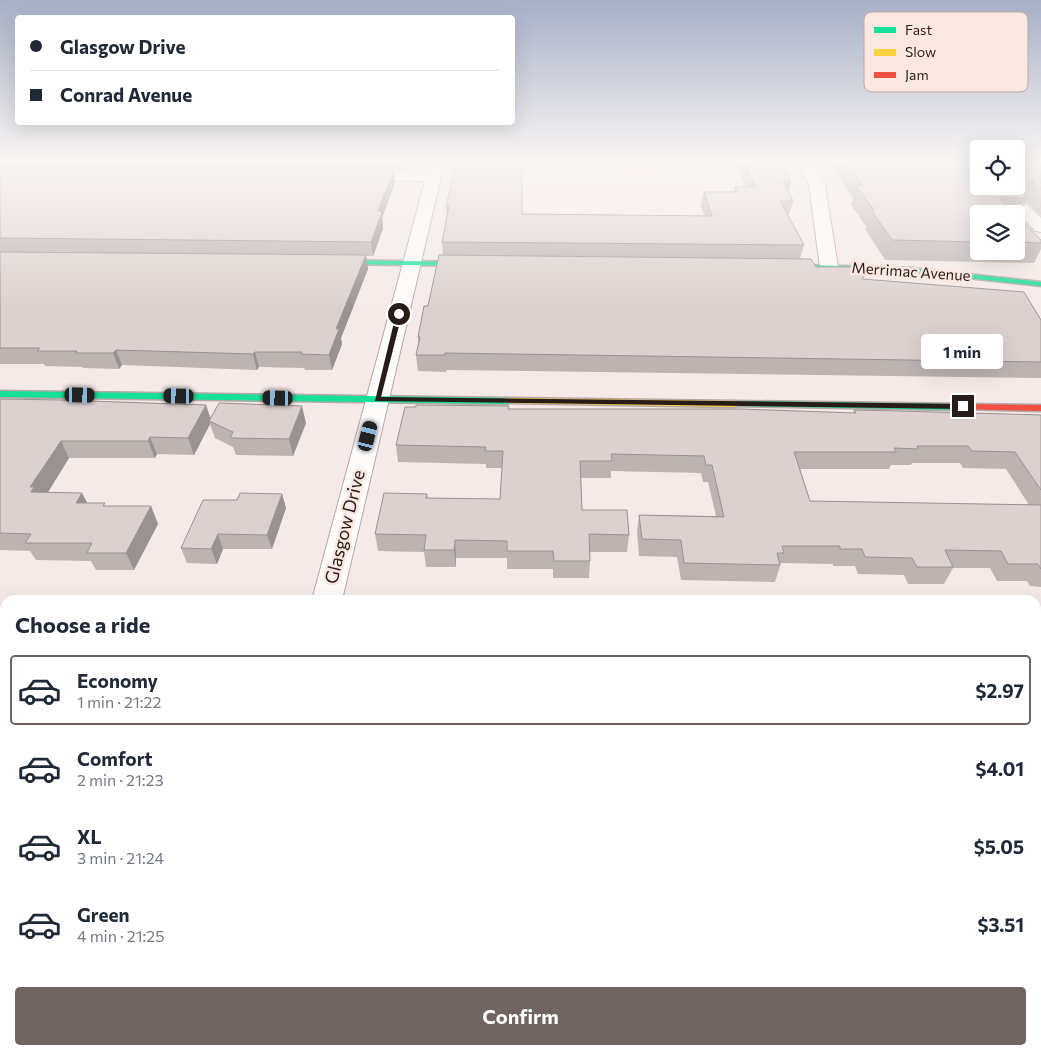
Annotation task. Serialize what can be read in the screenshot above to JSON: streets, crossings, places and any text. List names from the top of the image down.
{
  "streets": {
    "street": ["Merrimac Avenue", "Glasgow Drive"]
  },
  "legend": ["Fast", "Slow", "Jam"],
  "page": {
    "banner": ["Glasgow Drive", "Conrad Avenue"],
    "bubble": "1 min",
    "heading": "Choose a ride",
    "list": [
      {
        "name": "Economy",
        "note": "1 min · 21:22",
        "value": "$2.97"
      },
      {
        "name": "Comfort",
        "note": "2 min · 21:23",
        "value": "$4.01"
      },
      {
        "name": "XL",
        "note": "3 min · 21:24",
        "value": "$5.05"
      },
      {
        "name": "Green",
        "note": "4 min · 21:25",
        "value": "$3.51"
      }
    ],
    "buttons": "Confirm"
  }
}
